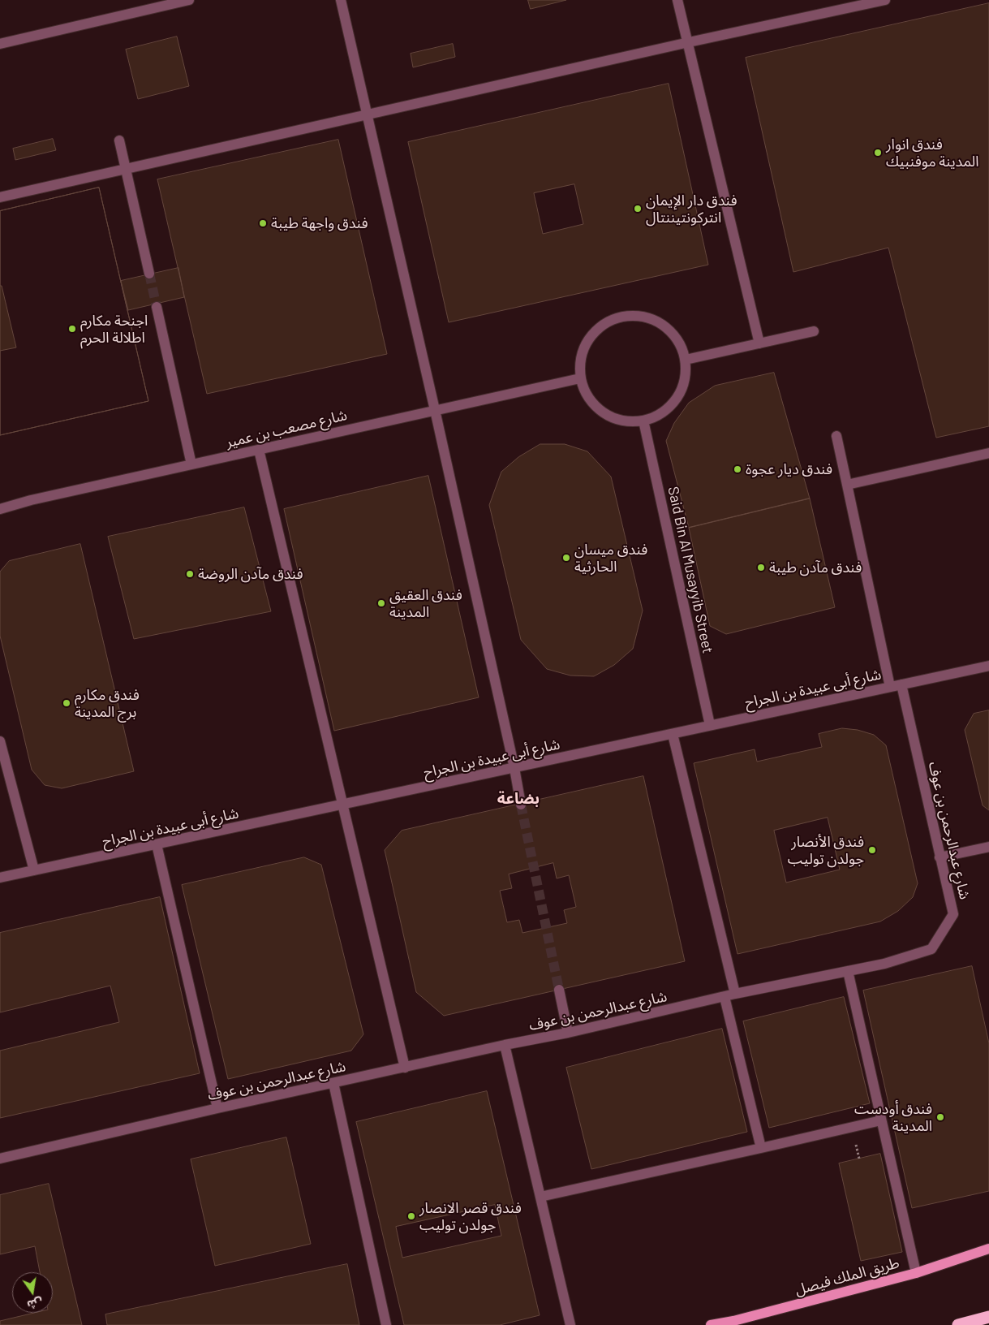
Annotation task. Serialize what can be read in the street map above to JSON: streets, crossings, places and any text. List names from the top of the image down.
{
  "streets": {
    "main road": ["طريق الملك فيصل"],
    "street": [
      "شارع مصعب بن عمير",
      "Said Bin Al Musayyib Street",
      "شارع أبى عبيدة بن الجراح",
      "شارع عبدالرحمن بن عوف"
    ]
  },
  "crossings": [
    ["شارع مصعب بن عمير", "Said Bin Al Musayyib Street"],
    ["Said Bin Al Musayyib Street", "شارع أبى عبيدة بن الجراح"],
    ["شارع أبى عبيدة بن الجراح", "شارع عبدالرحمن بن عوف"]
  ],
  "districts": ["بضاعة"],
  "places": [
    "فندق انوار المدينة موفنبيك",
    "فندق دار الإيمان انتركونتيننتال",
    "فندق واجهة طيبة",
    "اجنحة مكارم اطلالة الحرم",
    "فندق ديار عجوة",
    "فندق ميسان الحارثية",
    "فندق مآدن طيبة",
    "فندق مآدن الروضة",
    "فندق العقيق المدينة",
    "فندق مكارم برج المدينة",
    "فندق الأنصار جولدن توليب",
    "فندق أودست المدينة",
    "فندق قصر الانصار جولدن توليب"
  ],
  "north": "bottom"
}
